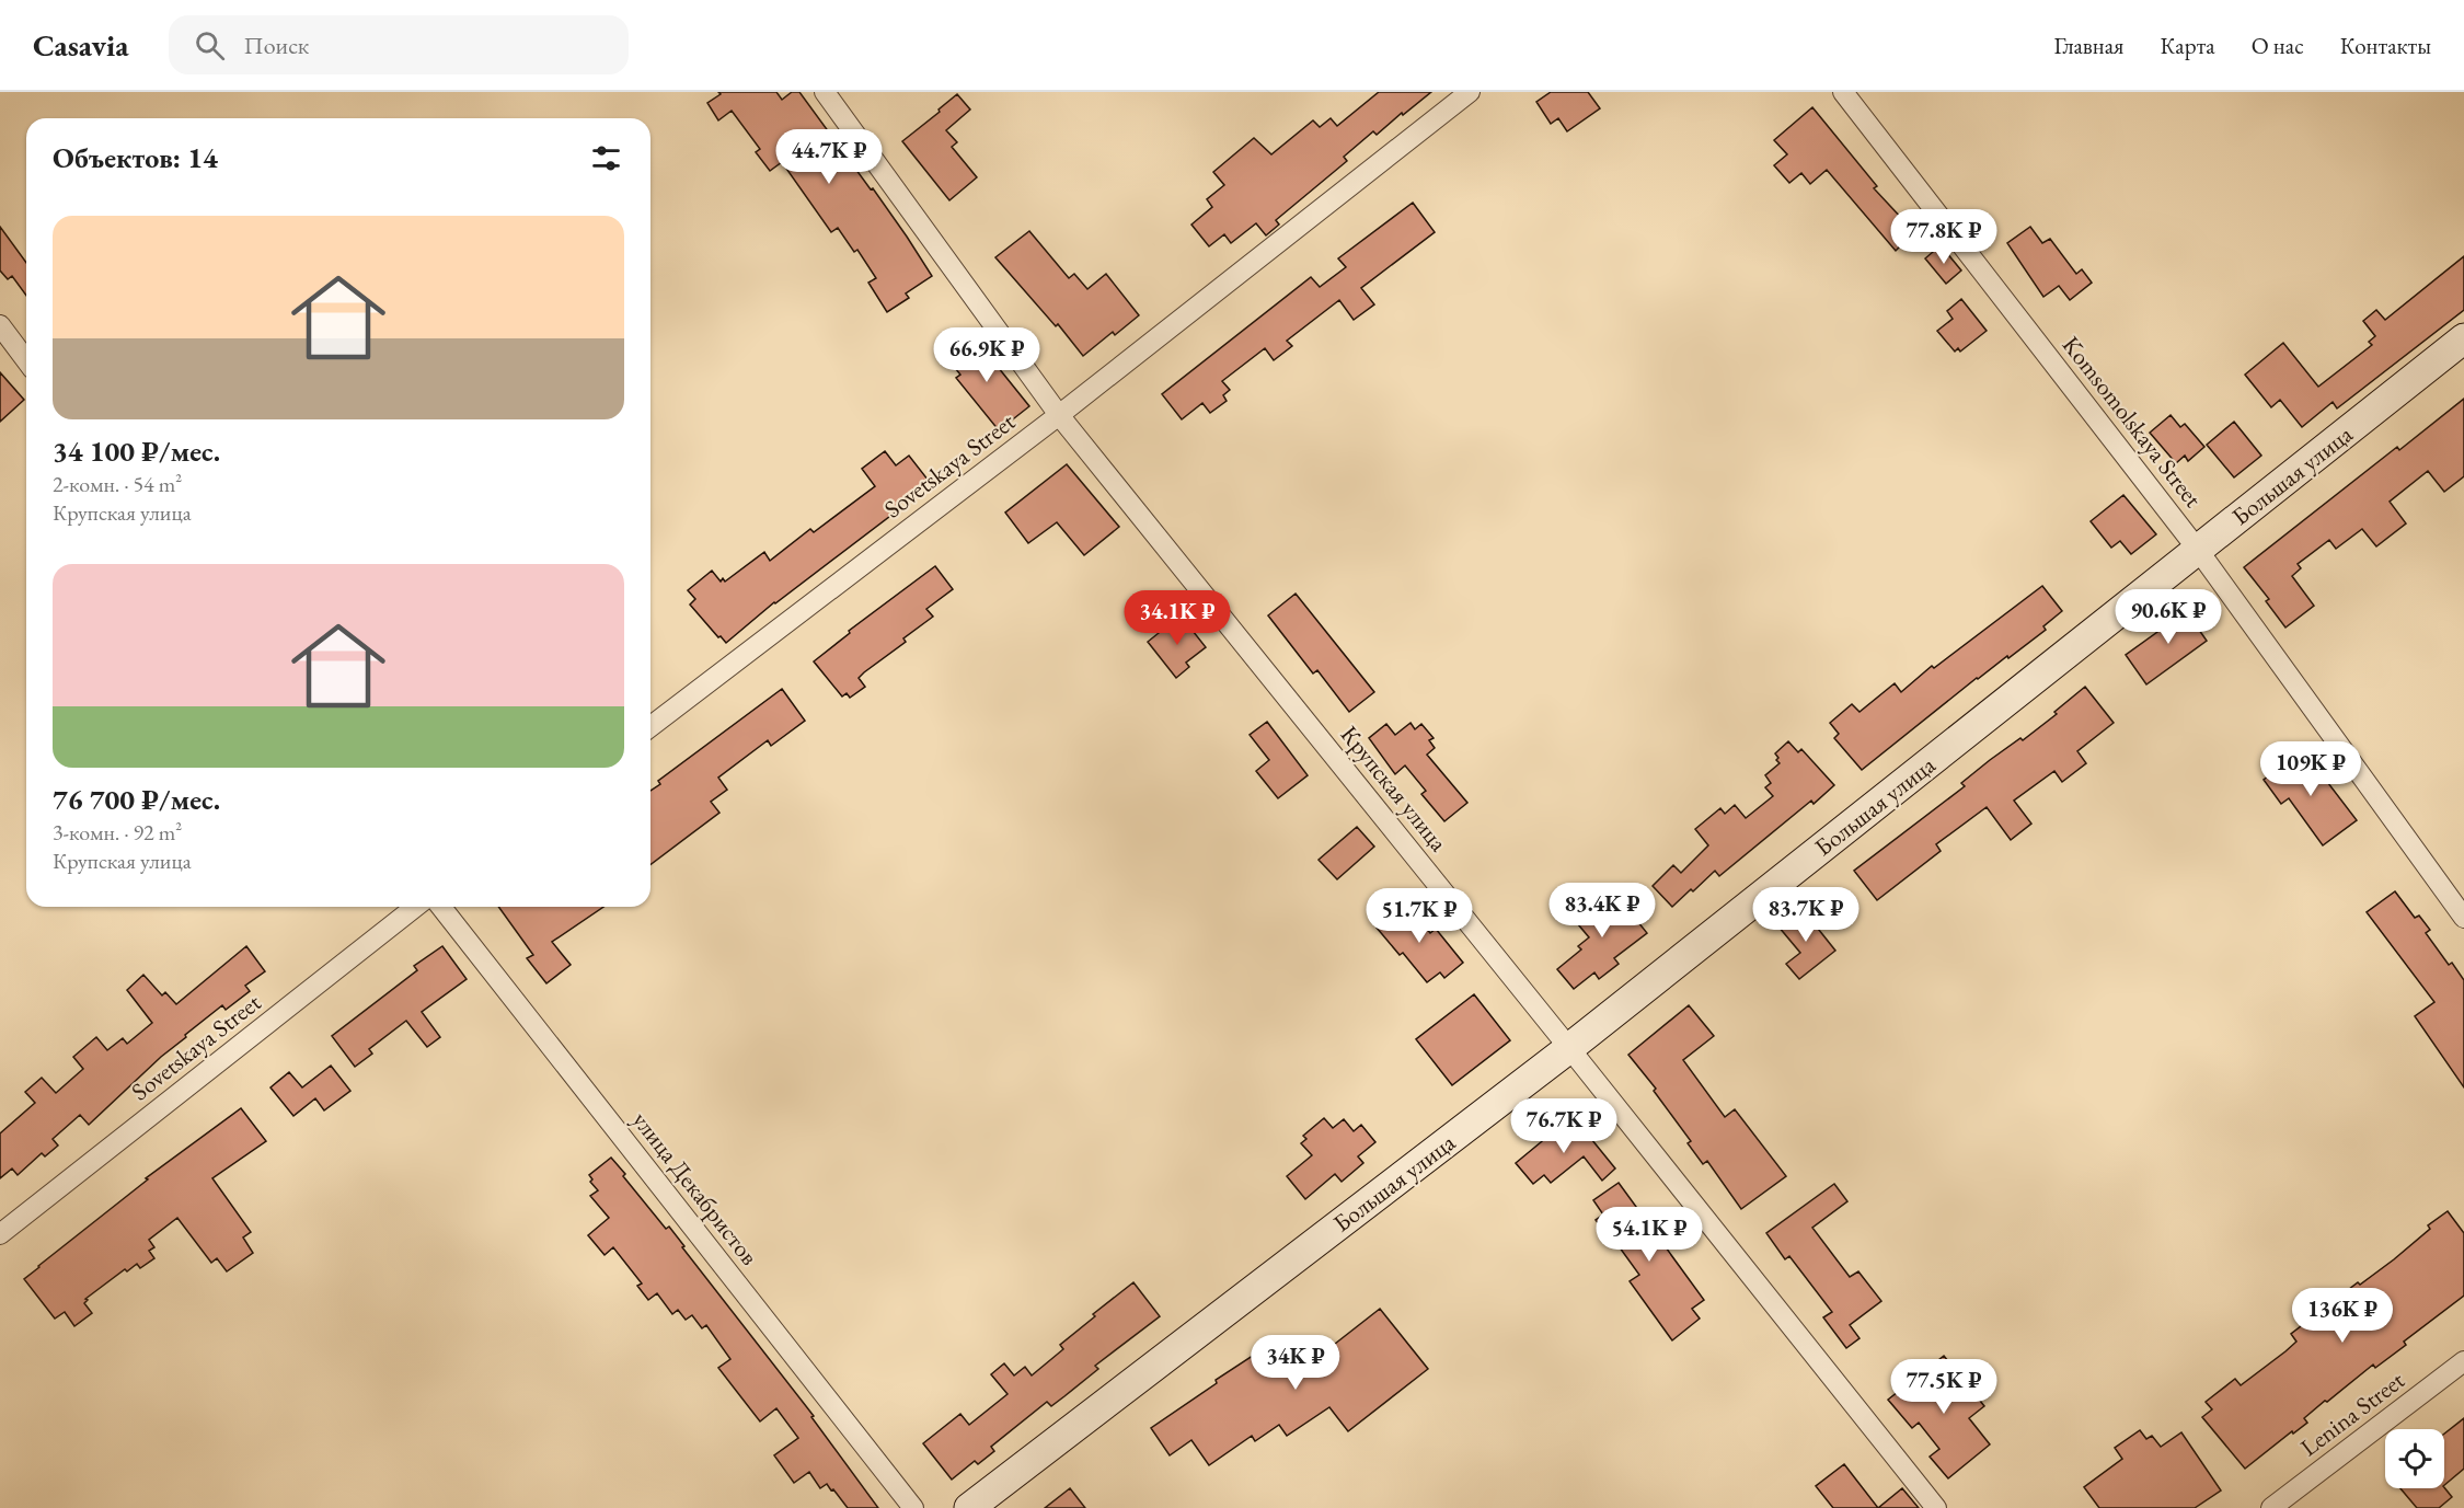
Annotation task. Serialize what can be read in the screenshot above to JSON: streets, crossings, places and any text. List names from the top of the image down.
{
  "streets": {
    "street": [
      "Komsomolskaya Street",
      "Sovetskaya Street",
      "Большая улица",
      "Крупская улица",
      "улица Декабристов",
      "Lenina Street"
    ]
  },
  "crossings": [
    ["Komsomolskaya Street", "Большая улица"],
    ["Sovetskaya Street", "Крупская улица"],
    ["Большая улица", "Крупская улица"]
  ],
  "page": {
    "header": "Casavia",
    "search": "Поиск",
    "nav": [
      "Главная",
      "Карта",
      "О нас",
      "Контакты"
    ],
    "heading": "Объектов: 14",
    "price": [
      "44.7K ₽",
      "77.8K ₽",
      "66.9K ₽",
      "90.6K ₽",
      "34.1K ₽",
      "109K ₽",
      "83.4K ₽",
      "83.7K ₽",
      "51.7K ₽",
      "76.7K ₽",
      "54.1K ₽",
      "136K ₽",
      "34K ₽",
      "77.5K ₽"
    ],
    "list": [
      {
        "name": "34 100 ₽/мес.",
        "note": "2-комн. · 54 m² · Крупская улица"
      },
      {
        "name": "76 700 ₽/мес.",
        "note": "3-комн. · 92 m² · Крупская улица"
      }
    ]
  }
}
